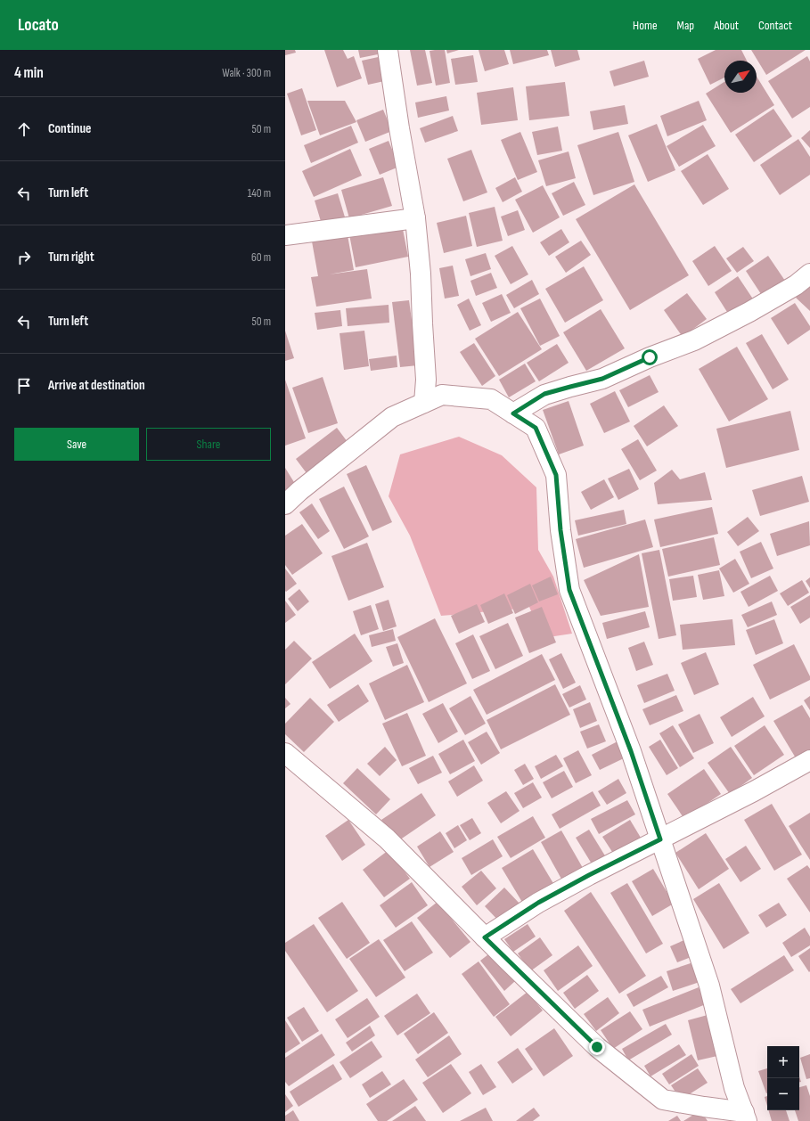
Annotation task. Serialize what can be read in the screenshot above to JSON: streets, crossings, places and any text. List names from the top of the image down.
{
  "north": "top right",
  "page": {
    "header": "Locato",
    "nav": [
      "Home",
      "Map",
      "About",
      "Contact"
    ],
    "heading": ["4 min", "Walk · 300 m"],
    "list": [
      ["Continue", "50 m"],
      ["Turn left", "140 m"],
      ["Turn right", "60 m"],
      ["Turn left", "50 m"],
      "Arrive at destination"
    ],
    "buttons": ["Save", "Share"],
    "map_buttons": ["+", "−"]
  }
}
